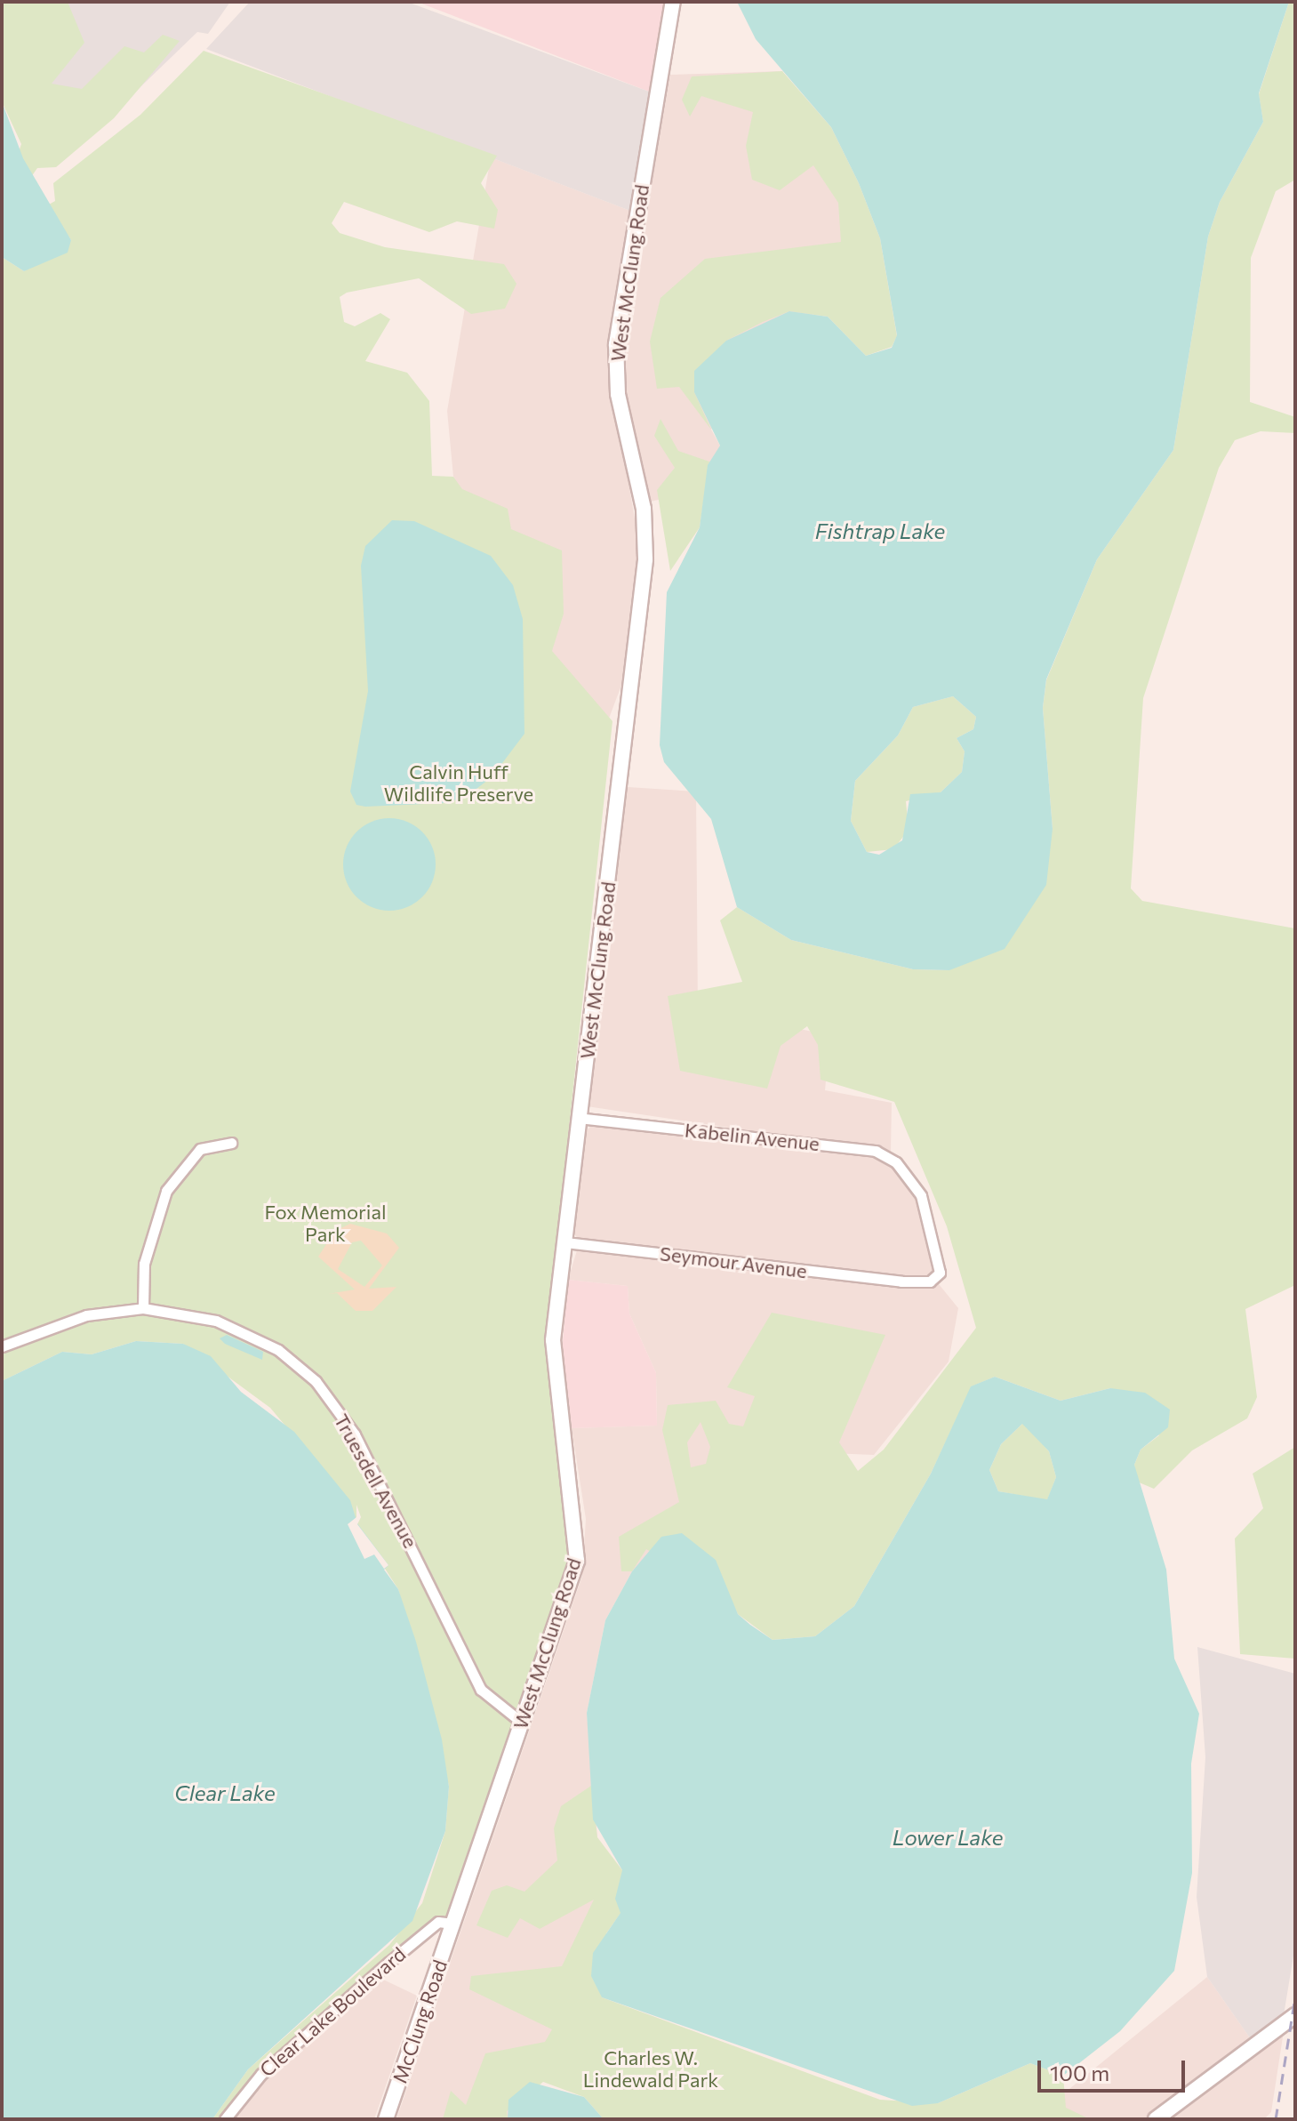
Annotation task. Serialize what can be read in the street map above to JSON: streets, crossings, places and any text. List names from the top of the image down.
{
  "streets": {
    "street": [
      "West McClung Road",
      "Kabelin Avenue",
      "Seymour Avenue",
      "Truesdell Avenue",
      "Clear Lake Boulevard",
      "McClung Road"
    ]
  },
  "crossings": [
    ["West McClung Road", "Kabelin Avenue"],
    ["West McClung Road", "Seymour Avenue"],
    ["West McClung Road", "Truesdell Avenue"],
    ["West McClung Road", "Clear Lake Boulevard"],
    ["West McClung Road", "McClung Road"],
    ["Kabelin Avenue", "Seymour Avenue"],
    ["Clear Lake Boulevard", "McClung Road"]
  ],
  "water": ["Fishtrap Lake", "Clear Lake", "Lower Lake"],
  "parks": ["Calvin Huff Wildlife Preserve", "Fox Memorial Park", "Charles W. Lindewald Park"],
  "scale_bar": "100 m"
}
